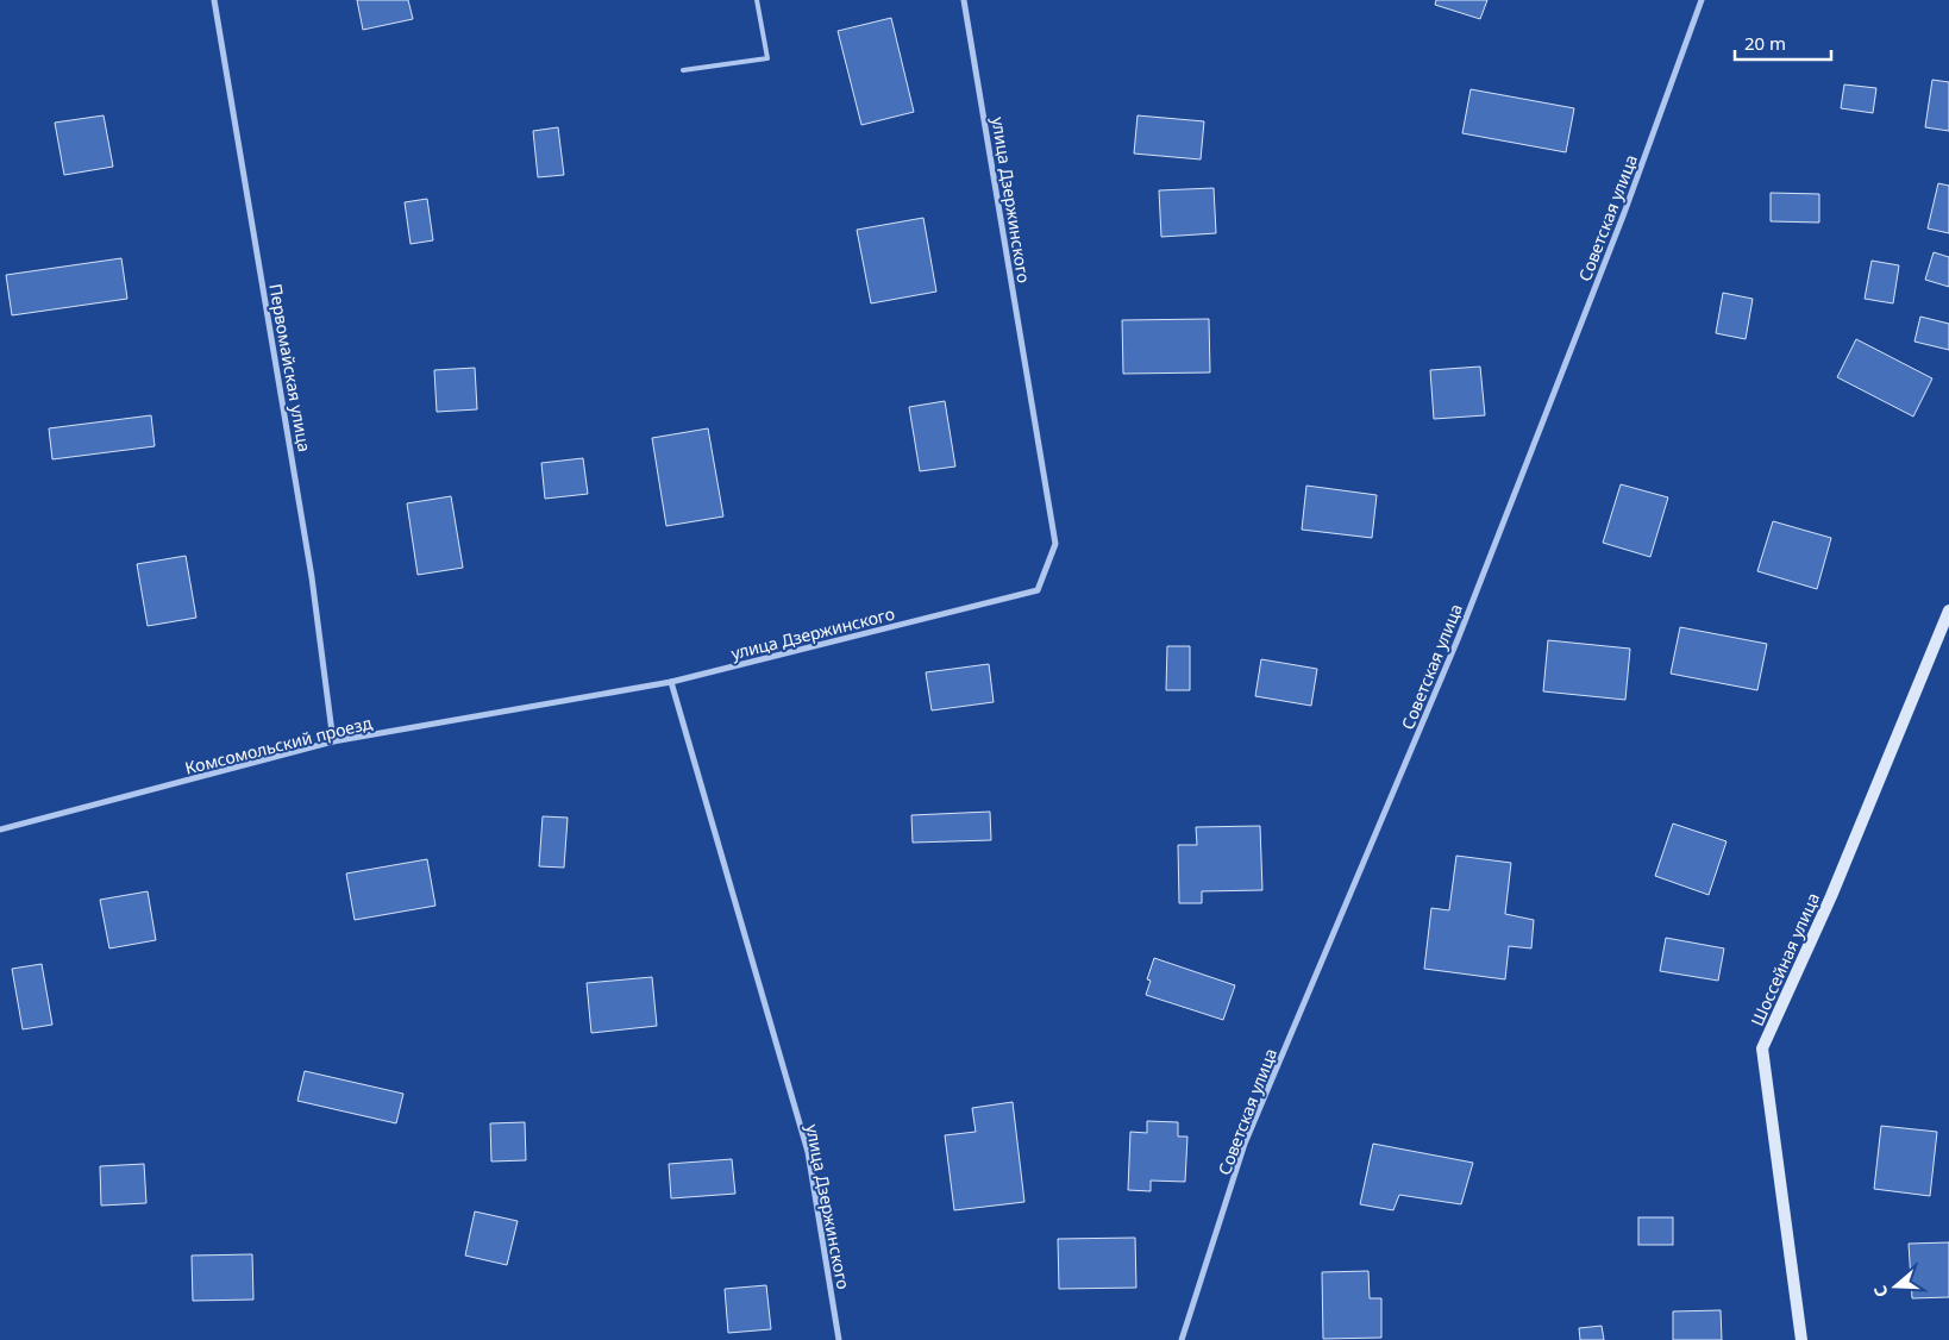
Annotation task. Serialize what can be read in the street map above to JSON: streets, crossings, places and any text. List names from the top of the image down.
{
  "streets": {
    "main road": ["Шоссейная улица"],
    "street": [
      "улица Дзержинского",
      "Советская улица",
      "Первомайская улица",
      "Комсомольский проезд"
    ]
  },
  "crossings": [
    ["улица Дзержинского", "Комсомольский проезд"],
    ["Первомайская улица", "Комсомольский проезд"]
  ],
  "scale_bar": "20 m",
  "north": "left"
}
